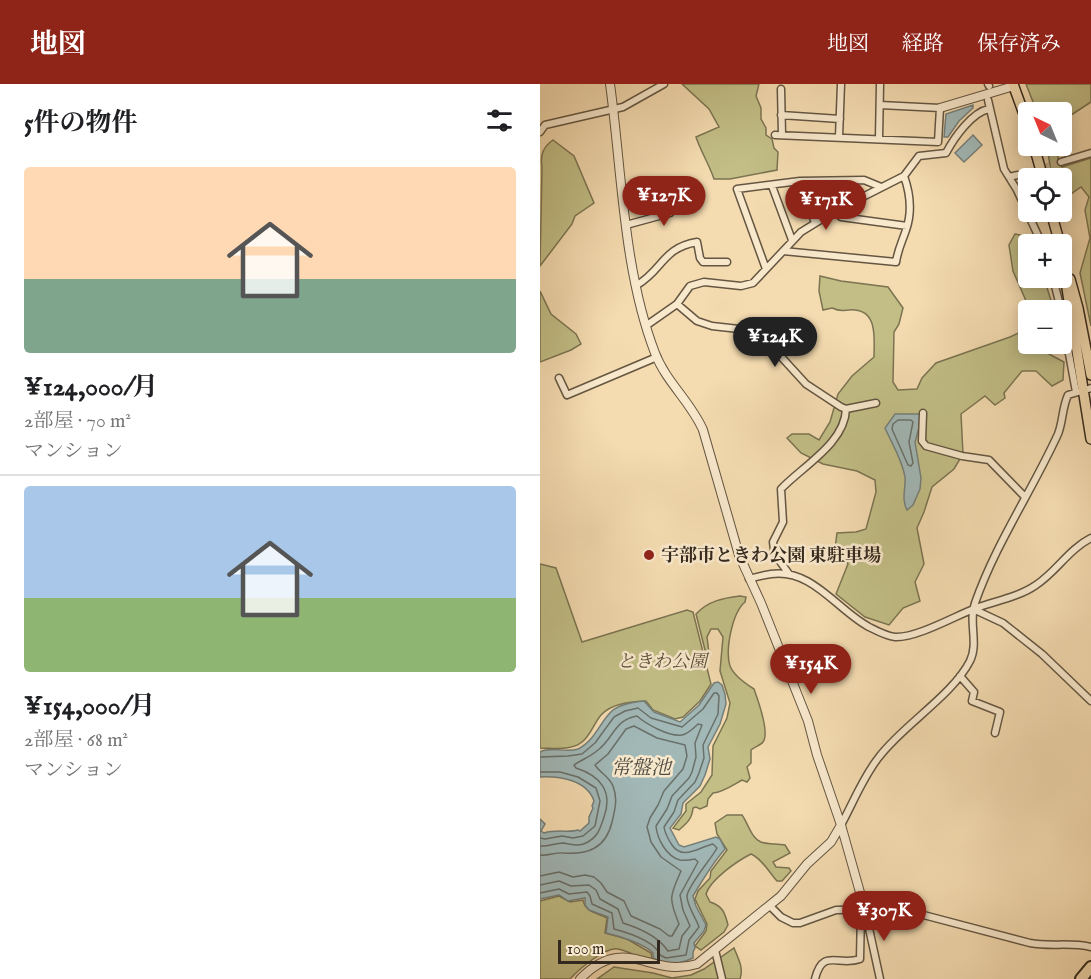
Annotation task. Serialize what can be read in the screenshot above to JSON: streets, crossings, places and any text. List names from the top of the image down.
{
  "water": ["常盤池"],
  "parks": ["ときわ公園"],
  "places": ["宇部市ときわ公園 東駐車場"],
  "scale_bar": "100 m",
  "north": "top left",
  "page": {
    "header": "地図",
    "nav": ["地図", "経路", "保存済み"],
    "heading": "5件の物件",
    "map_buttons": ["+", "−"],
    "list": [
      {
        "name": "¥124,000/月",
        "note": "2部屋 · 70 m² · マンション"
      },
      {
        "name": "¥154,000/月",
        "note": "2部屋 · 68 m² · マンション"
      }
    ],
    "price": [
      "¥127K",
      "¥171K",
      "¥124K",
      "¥154K",
      "¥307K"
    ],
    "scale": "100 m"
  }
}
